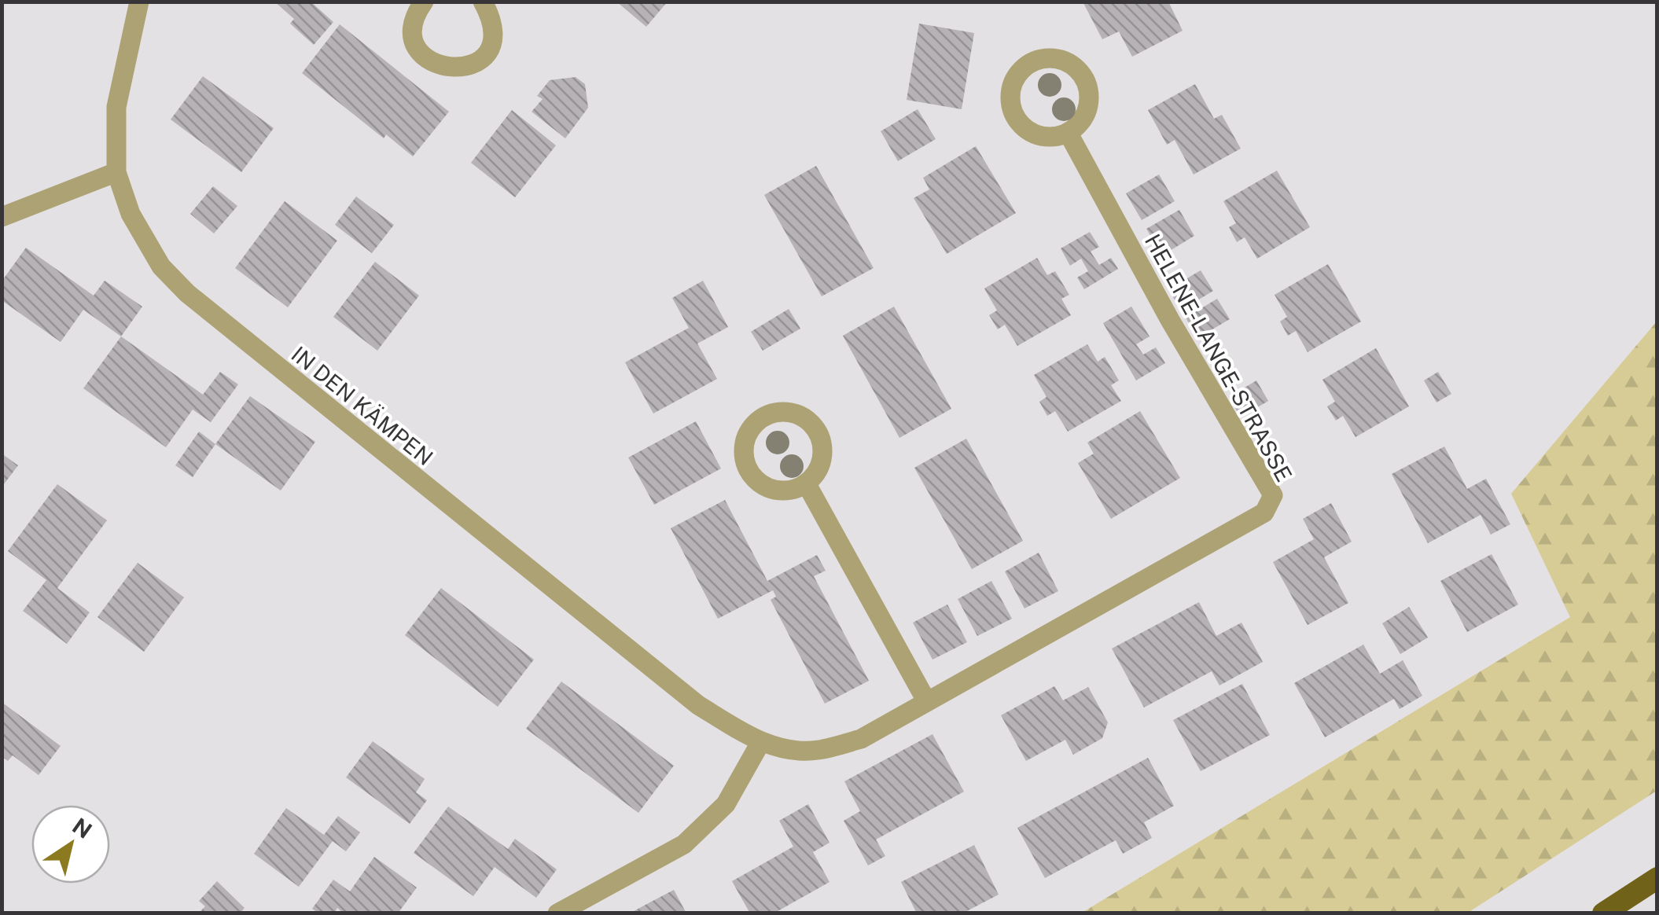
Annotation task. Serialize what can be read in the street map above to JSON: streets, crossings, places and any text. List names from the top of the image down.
{
  "streets": {
    "street": ["HELENE-LANGE-STRASSE", "IN DEN KÄMPEN"]
  },
  "crossings": [
    ["HELENE-LANGE-STRASSE", "IN DEN KÄMPEN"]
  ],
  "north": "top right"
}
